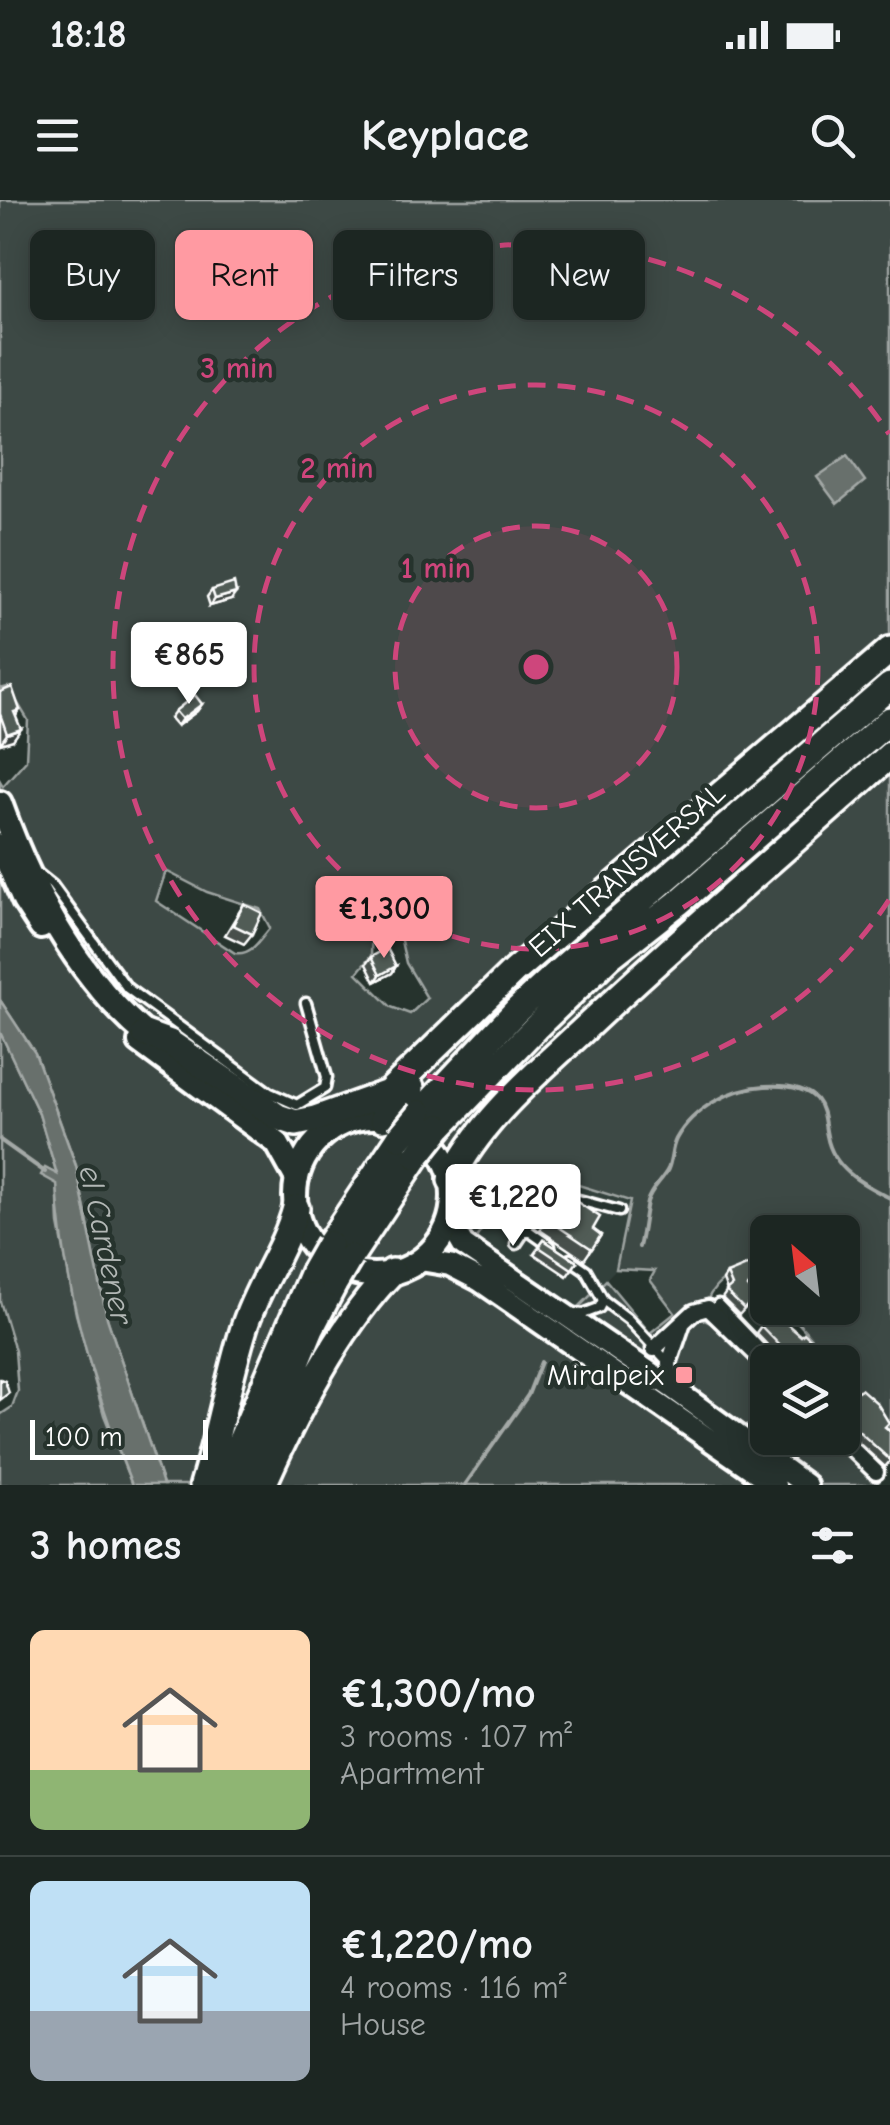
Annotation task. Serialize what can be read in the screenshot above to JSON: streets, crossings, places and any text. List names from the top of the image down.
{
  "streets": {
    "highway": ["EIX TRANSVERSAL"]
  },
  "water": ["el Cardener"],
  "places": {
    "transit": ["Miralpeix"]
  },
  "scale_bar": "100 m",
  "north": "top left",
  "page": {
    "status": "18:18",
    "header": "Keyplace",
    "chip": [
      "Buy",
      "Rent",
      "Filters",
      "New"
    ],
    "price": ["€865", "€1,300", "€1,220"],
    "scale": "100 m",
    "heading": "3 homes",
    "list": [
      {
        "name": "€1,300/mo",
        "note": "3 rooms · 107 m² · Apartment"
      },
      {
        "name": "€1,220/mo",
        "note": "4 rooms · 116 m² · House"
      }
    ]
  },
  "rings": ["3 min", "2 min", "1 min"]
}
